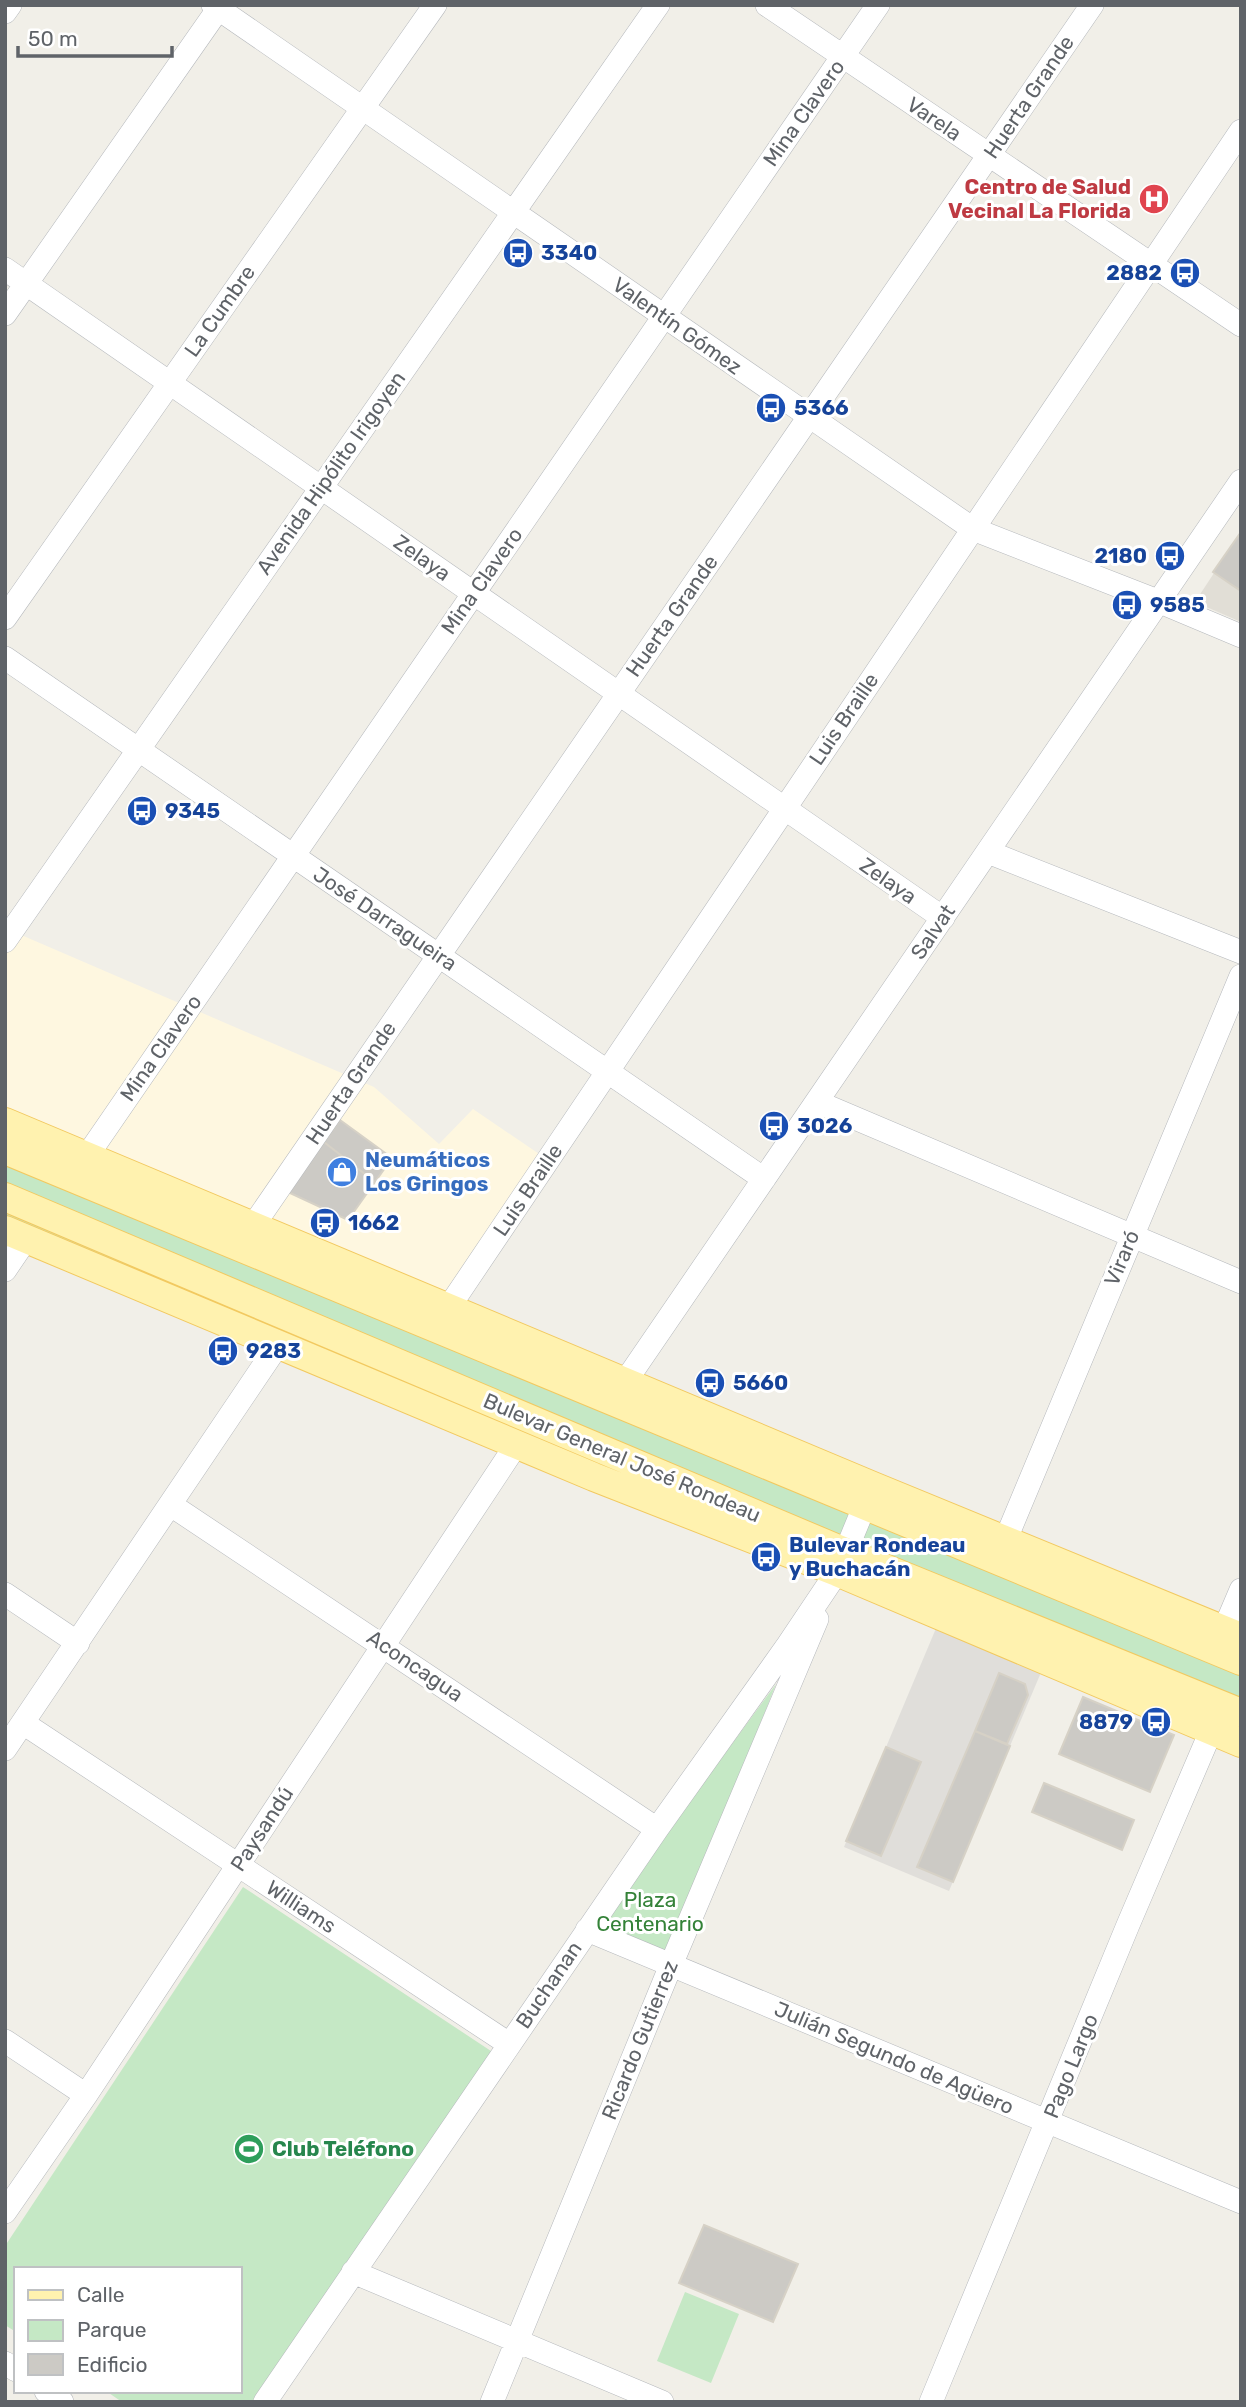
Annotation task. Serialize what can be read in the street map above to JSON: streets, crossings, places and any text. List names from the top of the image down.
{
  "streets": {
    "main road": ["Bulevar General José Rondeau"],
    "street": [
      "Huerta Grande",
      "Mina Clavero",
      "Varela",
      "La Cumbre",
      "Valentín Gómez",
      "Avenida Hipólito Irigoyen",
      "Zelaya",
      "Luis Braille",
      "José Darragueira",
      "Salvat",
      "Viraró",
      "Aconcagua",
      "Paysandú",
      "Williams",
      "Buchanan",
      "Ricardo Gutierrez",
      "Julián Segundo de Agüero",
      "Pago Largo"
    ]
  },
  "crossings": [
    ["Huerta Grande", "Varela"],
    ["Huerta Grande", "Valentín Gómez"],
    ["Huerta Grande", "Zelaya"],
    ["Huerta Grande", "José Darragueira"],
    ["Mina Clavero", "Varela"],
    ["Mina Clavero", "Valentín Gómez"],
    ["Mina Clavero", "Zelaya"],
    ["Mina Clavero", "José Darragueira"],
    ["Varela", "Luis Braille"],
    ["La Cumbre", "Valentín Gómez"],
    ["La Cumbre", "Zelaya"],
    ["Valentín Gómez", "Avenida Hipólito Irigoyen"],
    ["Valentín Gómez", "Luis Braille"],
    ["Valentín Gómez", "Salvat"],
    ["Avenida Hipólito Irigoyen", "Zelaya"],
    ["Avenida Hipólito Irigoyen", "José Darragueira"],
    ["Zelaya", "Luis Braille"],
    ["Zelaya", "Salvat"],
    ["Luis Braille", "José Darragueira"],
    ["José Darragueira", "Salvat"],
    ["Bulevar General José Rondeau", "Paysandú"],
    ["Bulevar General José Rondeau", "Ricardo Gutierrez"],
    ["Bulevar General José Rondeau", "Pago Largo"],
    ["Aconcagua", "Paysandú"],
    ["Aconcagua", "Buchanan"],
    ["Paysandú", "Williams"],
    ["Williams", "Buchanan"],
    ["Buchanan", "Ricardo Gutierrez"],
    ["Buchanan", "Julián Segundo de Agüero"],
    ["Ricardo Gutierrez", "Julián Segundo de Agüero"],
    ["Julián Segundo de Agüero", "Pago Largo"]
  ],
  "parks": ["Plaza Centenario"],
  "places": {
    "hospital": ["Centro de Salud Vecinal La Florida"],
    "bus stop": [
      "3340",
      "2882",
      "5366",
      "2180",
      "9585",
      "9345",
      "3026",
      "1662",
      "9283",
      "5660",
      "Bulevar Rondeau y Buchacán",
      "8879"
    ],
    "shop": ["Neumáticos Los Gringos"],
    "sports": ["Club Teléfono"]
  },
  "legend": ["Calle", "Parque", "Edificio"],
  "scale_bar": "50 m"
}
